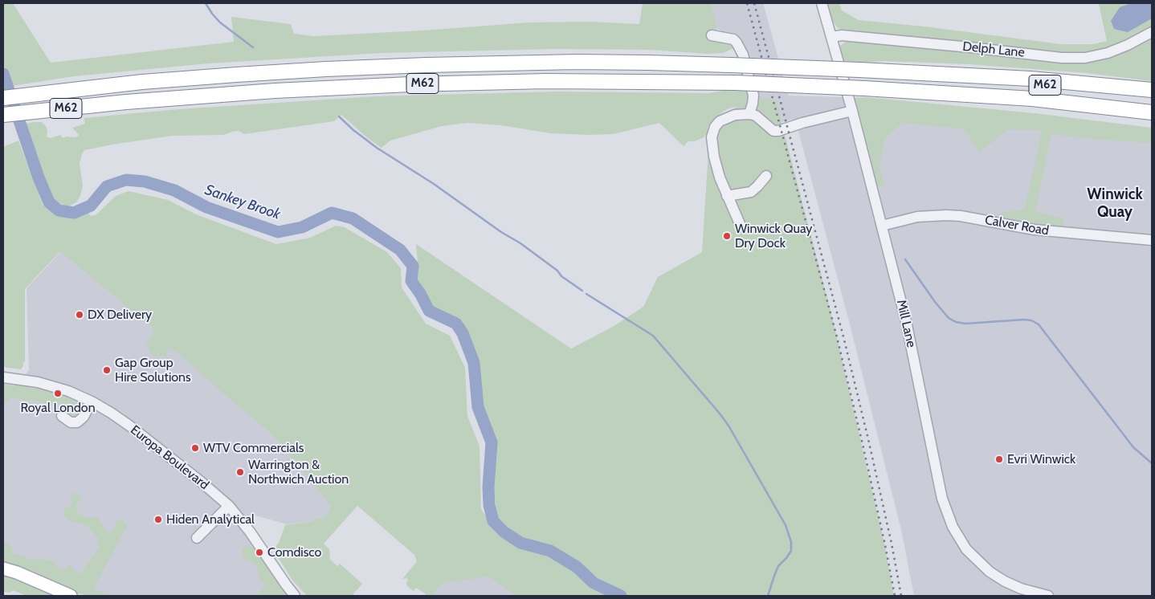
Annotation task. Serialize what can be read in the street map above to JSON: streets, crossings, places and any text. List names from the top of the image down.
{
  "streets": {
    "highway": ["M62"],
    "street": [
      "Delph Lane",
      "Calver Road",
      "Mill Lane",
      "Europa Boulevard"
    ]
  },
  "crossings": [
    ["Delph Lane", "Mill Lane"],
    ["Calver Road", "Mill Lane"]
  ],
  "districts": ["Winwick Quay"],
  "water": ["Sankey Brook"],
  "places": [
    "Winwick Quay Dry Dock",
    "DX Delivery",
    "Gap Group Hire Solutions",
    "Royal London",
    "WTV Commercials",
    "Evri Winwick",
    "Warrington & Northwich Auction",
    "Hiden Analytical",
    "Comdisco"
  ]
}
